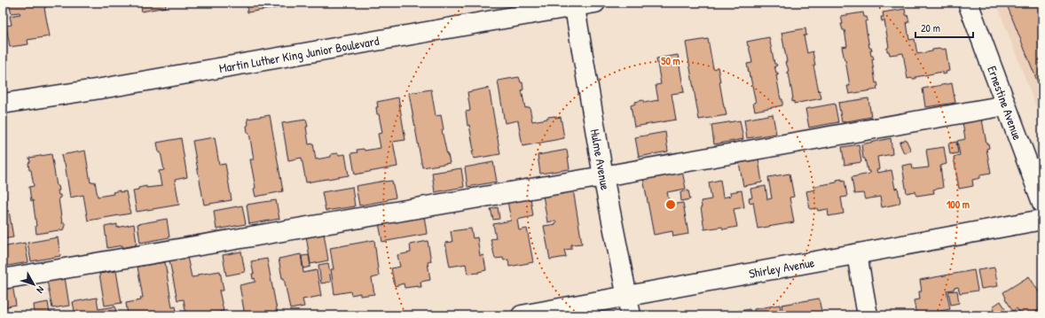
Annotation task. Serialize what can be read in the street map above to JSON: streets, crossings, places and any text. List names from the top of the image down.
{
  "streets": {
    "street": [
      "Martin Luther King Junior Boulevard",
      "Ernestine Avenue",
      "Hulme Avenue",
      "Shirley Avenue"
    ]
  },
  "crossings": [
    ["Martin Luther King Junior Boulevard", "Hulme Avenue"],
    ["Hulme Avenue", "Shirley Avenue"]
  ],
  "scale_bar": "20 m",
  "north": "bottom right",
  "rings": ["50 m", "100 m"]
}
